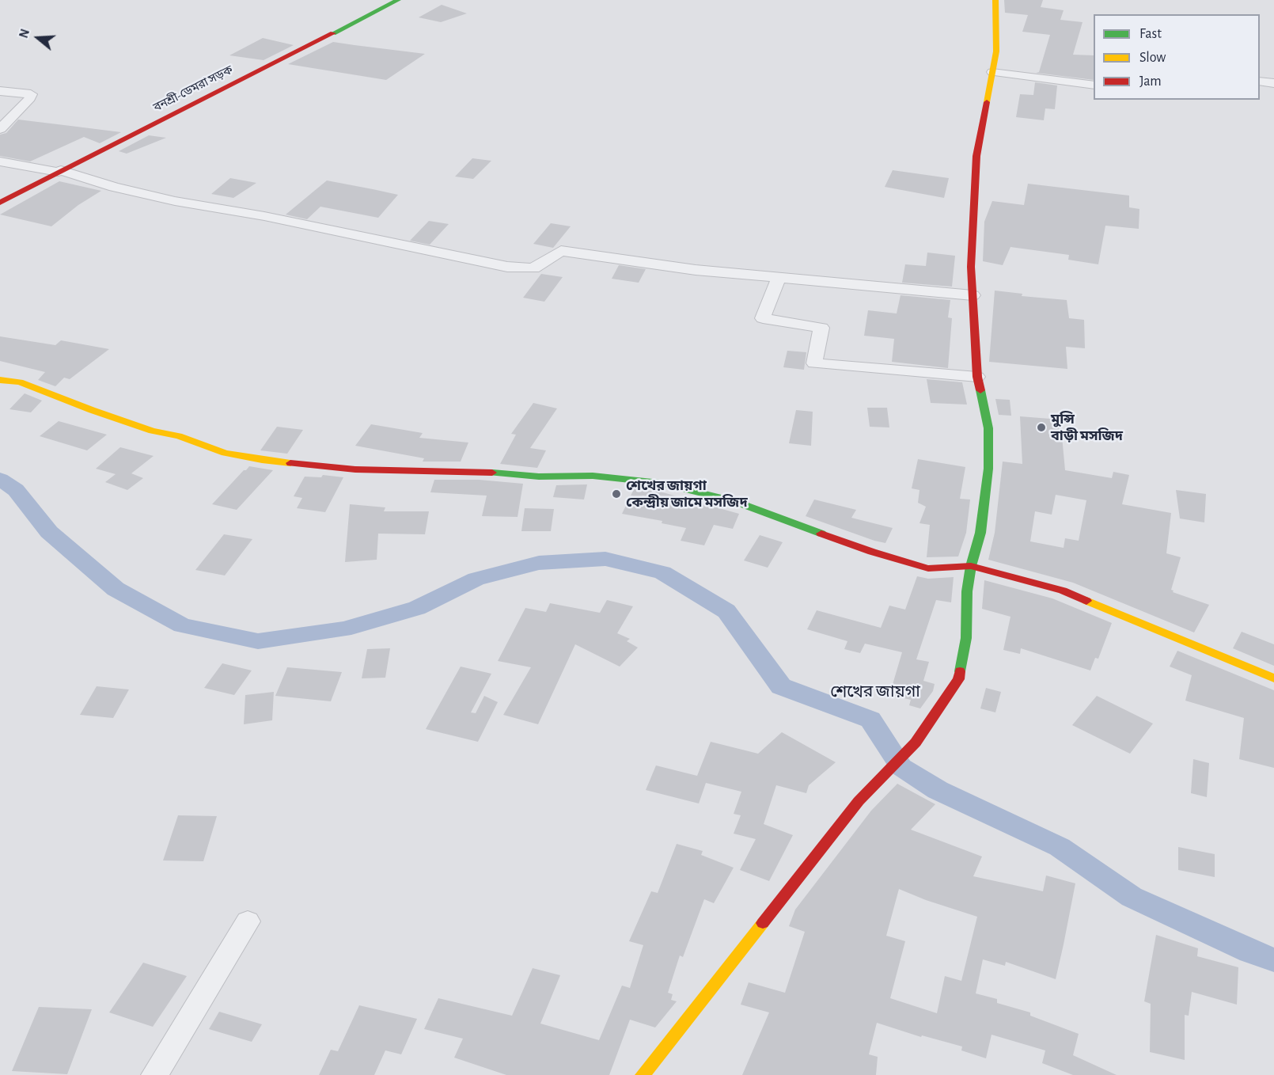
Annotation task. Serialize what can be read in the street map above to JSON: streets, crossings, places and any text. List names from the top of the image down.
{
  "streets": {
    "main road": ["বনশ্রী-ডেমরা সড়ক"]
  },
  "districts": ["শেখের জায়গা"],
  "places": ["মুন্সি বাড়ী মসজিদ", "শেখের জায়গা কেন্দ্রীয় জামে মসজিদ"],
  "legend": ["Fast", "Slow", "Jam"],
  "north": "left"
}
